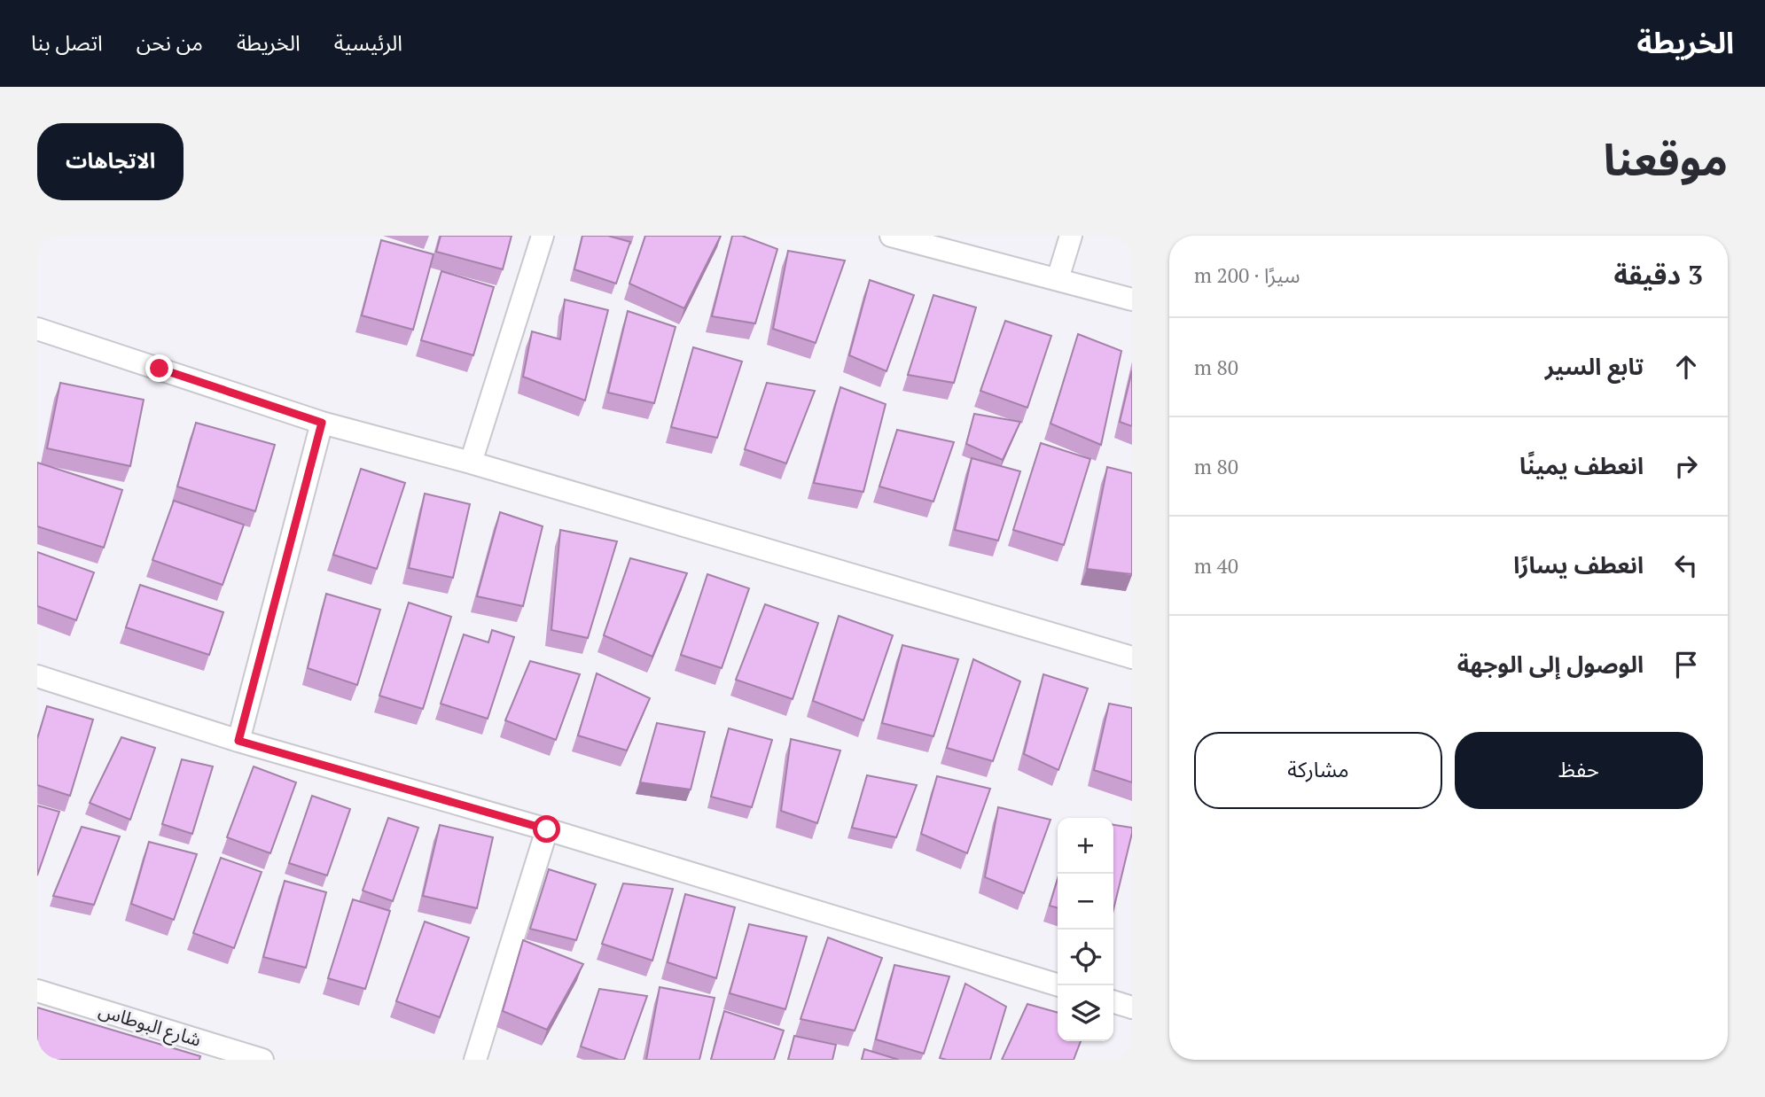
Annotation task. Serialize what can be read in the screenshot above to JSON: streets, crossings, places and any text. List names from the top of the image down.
{
  "streets": {
    "street": ["شارع البوطاس"]
  },
  "page": {
    "header": "الخريطة",
    "nav": [
      "الرئيسية",
      "الخريطة",
      "من نحن",
      "اتصل بنا"
    ],
    "title": "موقعنا",
    "buttons": [
      "الاتجاهات",
      ["حفظ", "مشاركة"]
    ],
    "heading": ["3 دقيقة", "سيرًا · 200 m"],
    "list": [
      ["تابع السير", "80 m"],
      ["انعطف يمينًا", "80 m"],
      ["انعطف يسارًا", "40 m"],
      "الوصول إلى الوجهة"
    ],
    "map_buttons": ["+", "−"]
  }
}
